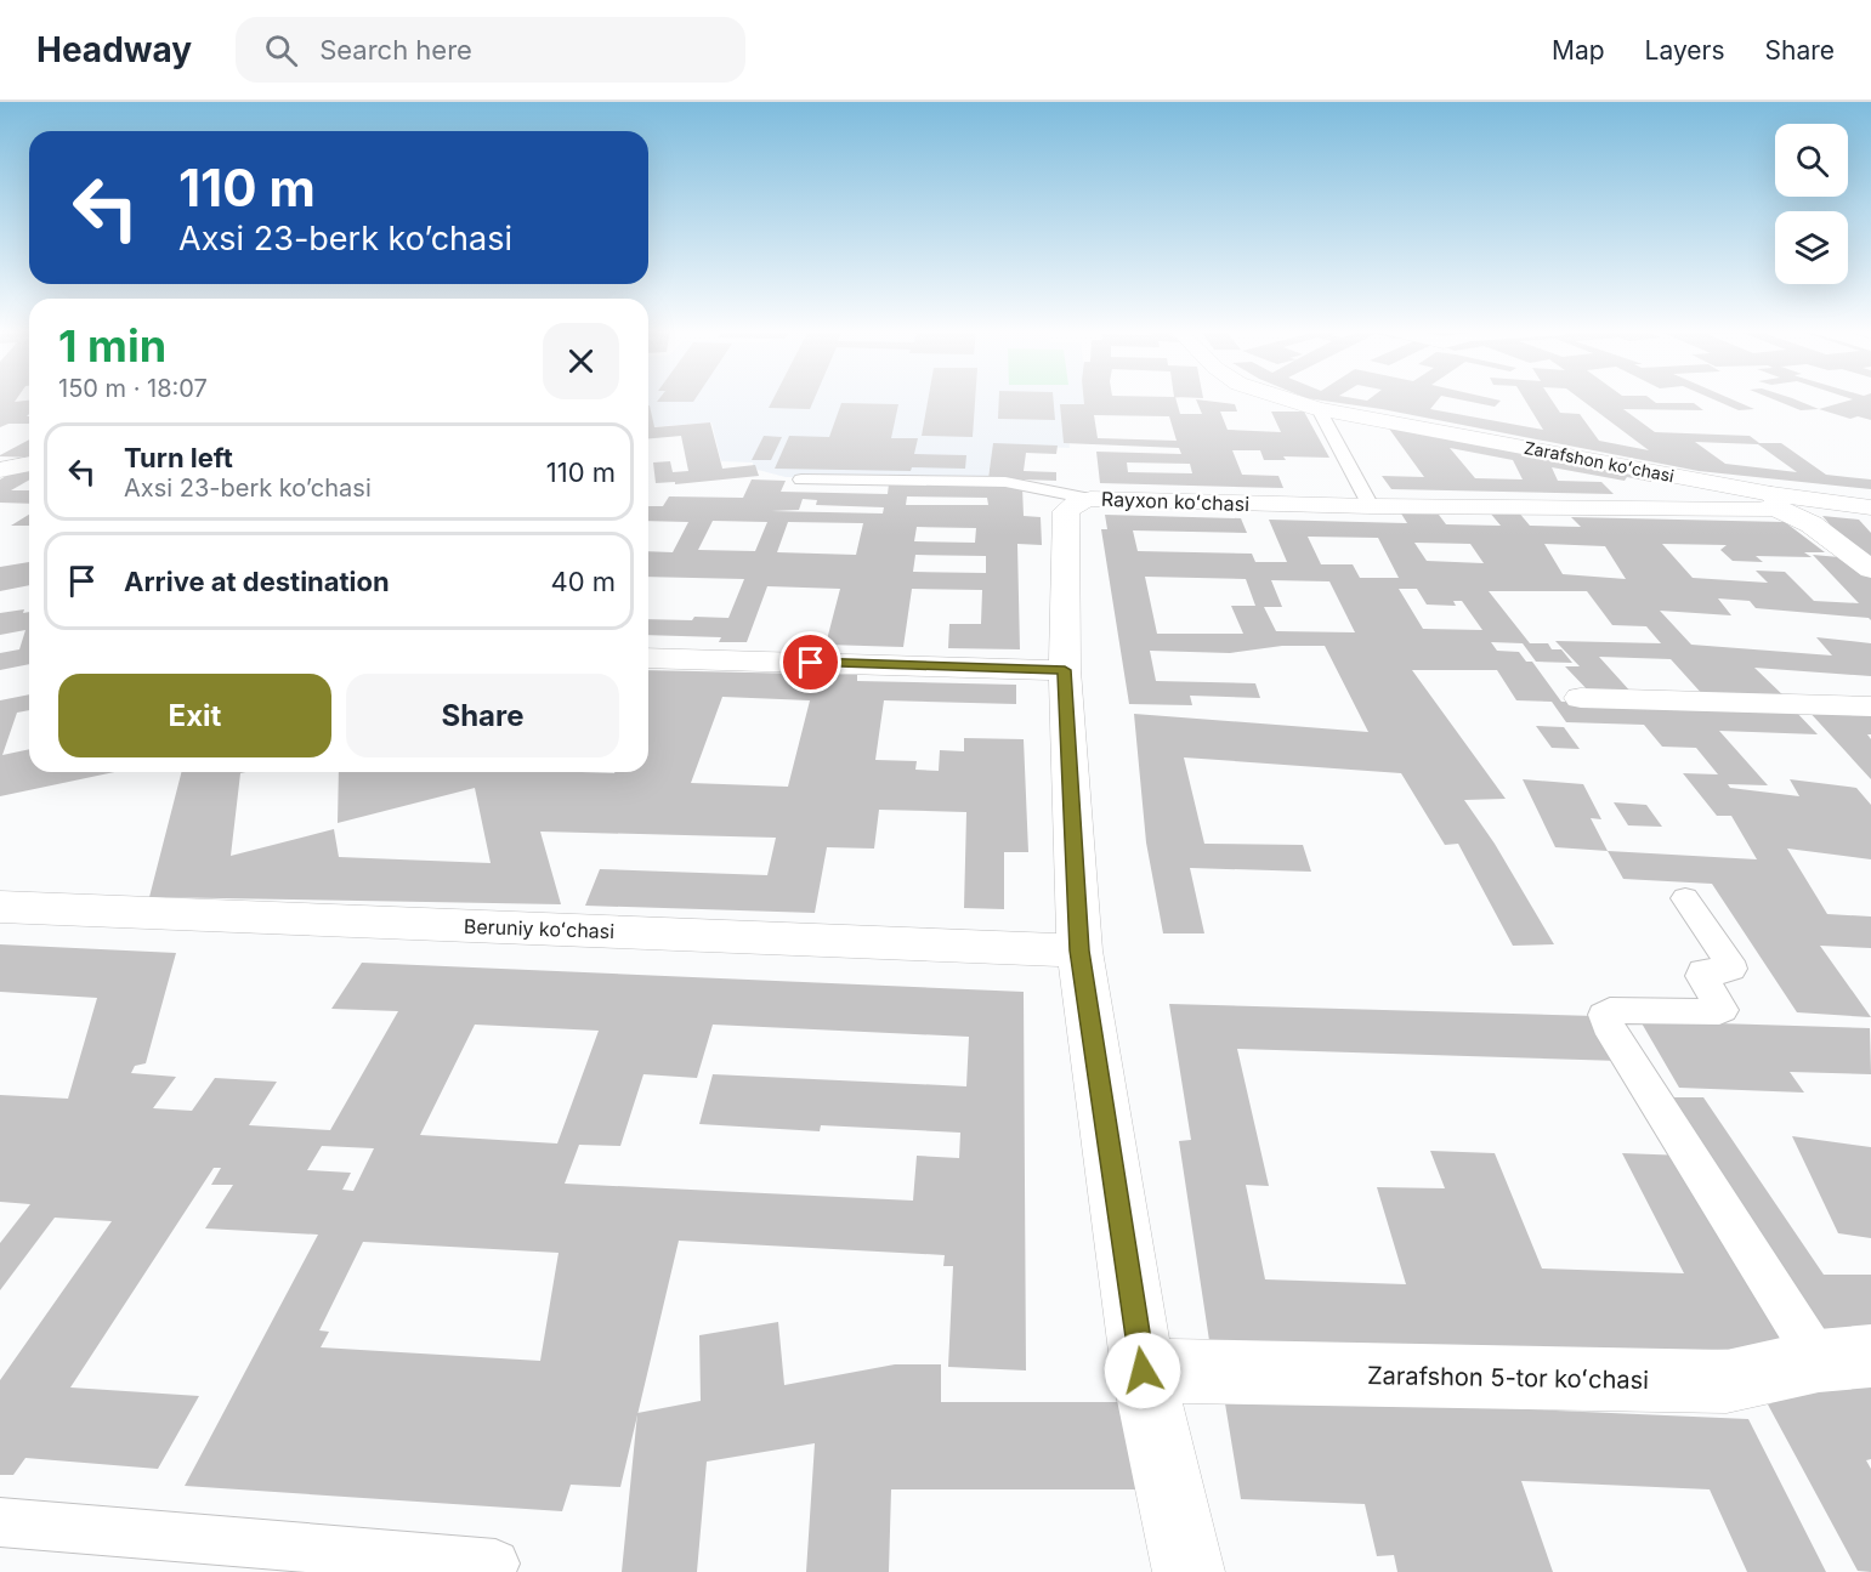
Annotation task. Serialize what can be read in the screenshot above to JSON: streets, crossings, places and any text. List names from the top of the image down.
{
  "streets": {
    "street": [
      "Zarafshon koʻchasi",
      "Rayxon koʻchasi",
      "Beruniy koʻchasi",
      "Zarafshon 5-tor koʻchasi"
    ]
  },
  "crossings": [
    ["Zarafshon koʻchasi", "Rayxon koʻchasi"],
    ["Rayxon koʻchasi", "Beruniy koʻchasi"],
    ["Rayxon koʻchasi", "Zarafshon 5-tor koʻchasi"]
  ],
  "page": {
    "header": "Headway",
    "search": "Search here",
    "nav": ["Map", "Layers", "Share"],
    "turn": ["110 m", "Аxsi 23-berk koʼchasi"],
    "heading": ["1 min", "150 m · 18:07"],
    "list": [
      {
        "name": "Turn left",
        "note": "Аxsi 23-berk koʼchasi",
        "value": "110 m"
      },
      {
        "name": "Arrive at destination",
        "value": "40 m"
      }
    ],
    "buttons": ["Exit", "Share"]
  }
}
